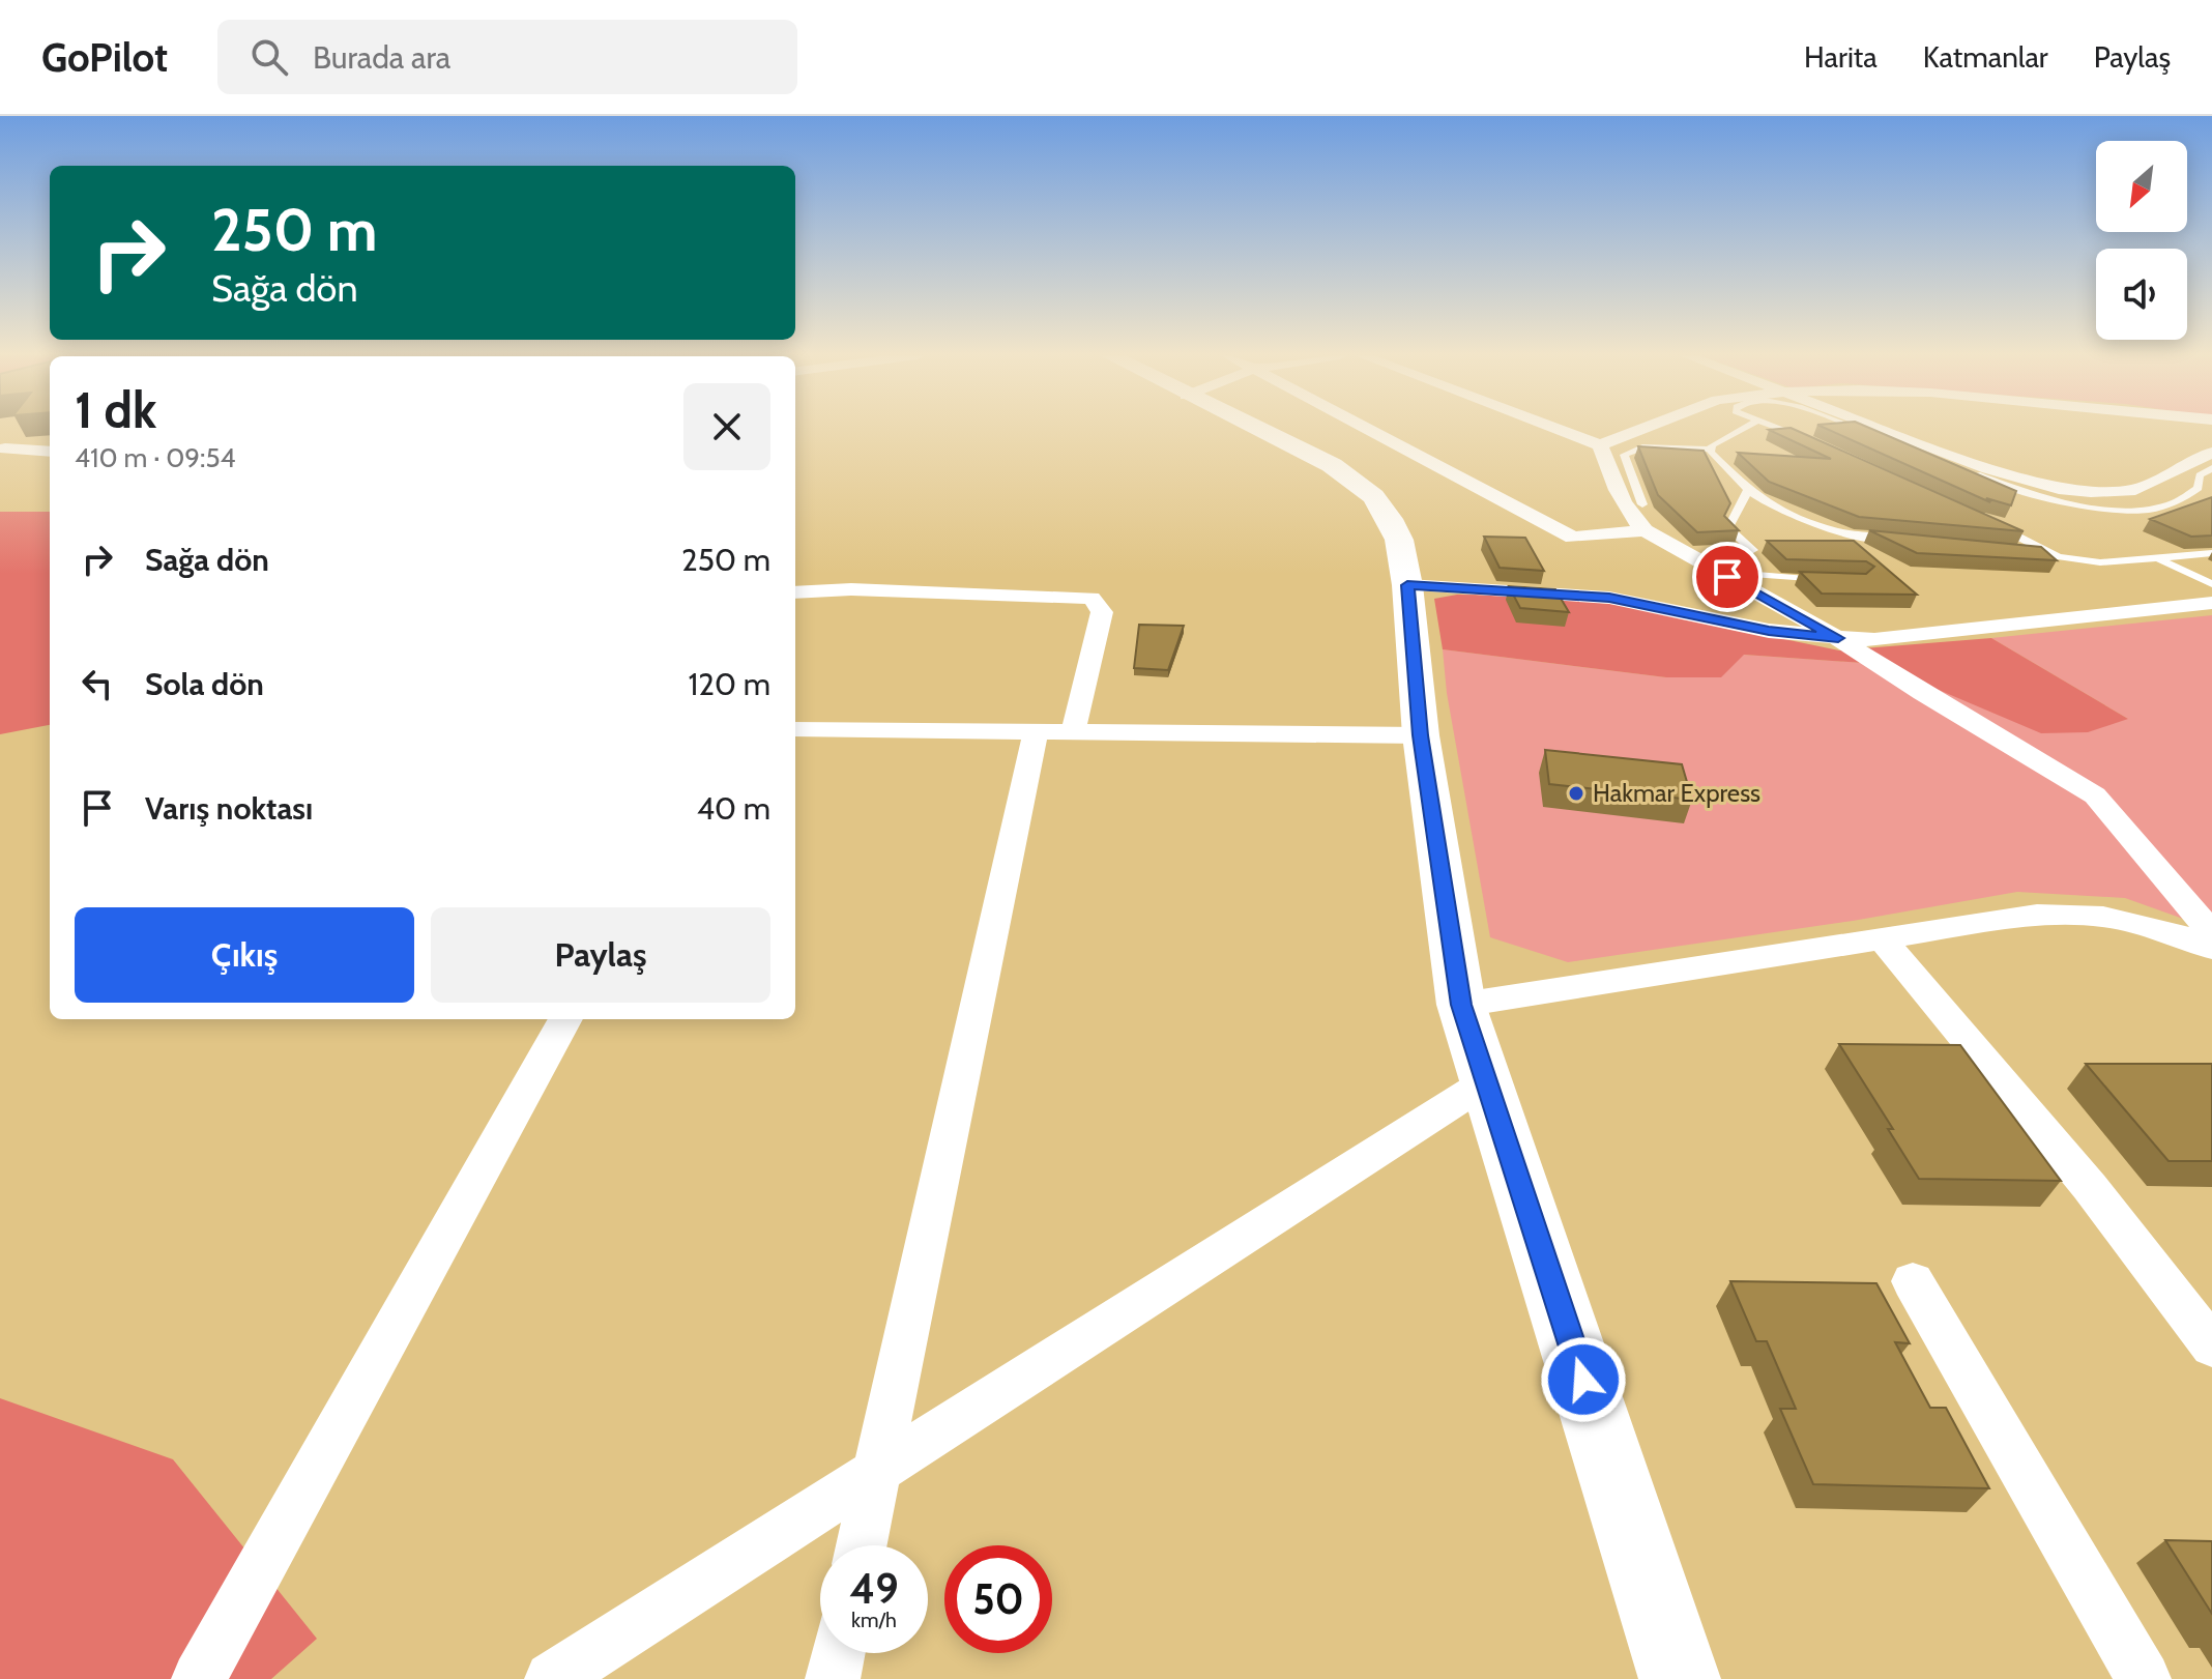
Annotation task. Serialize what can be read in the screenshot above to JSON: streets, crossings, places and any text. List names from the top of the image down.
{
  "places": ["Hakmar Express"],
  "north": "bottom left",
  "page": {
    "header": "GoPilot",
    "search": "Burada ara",
    "nav": ["Harita", "Katmanlar", "Paylaş"],
    "turn": ["250 m", "Sağa dön"],
    "heading": ["1 dk", "410 m · 09:54"],
    "list": [
      {
        "name": "Sağa dön",
        "value": "250 m"
      },
      {
        "name": "Sola dön",
        "value": "120 m"
      },
      {
        "name": "Varış noktası",
        "value": "40 m"
      }
    ],
    "buttons": ["Çıkış", "Paylaş"],
    "speed": "49 km/h",
    "limit": "50"
  }
}
